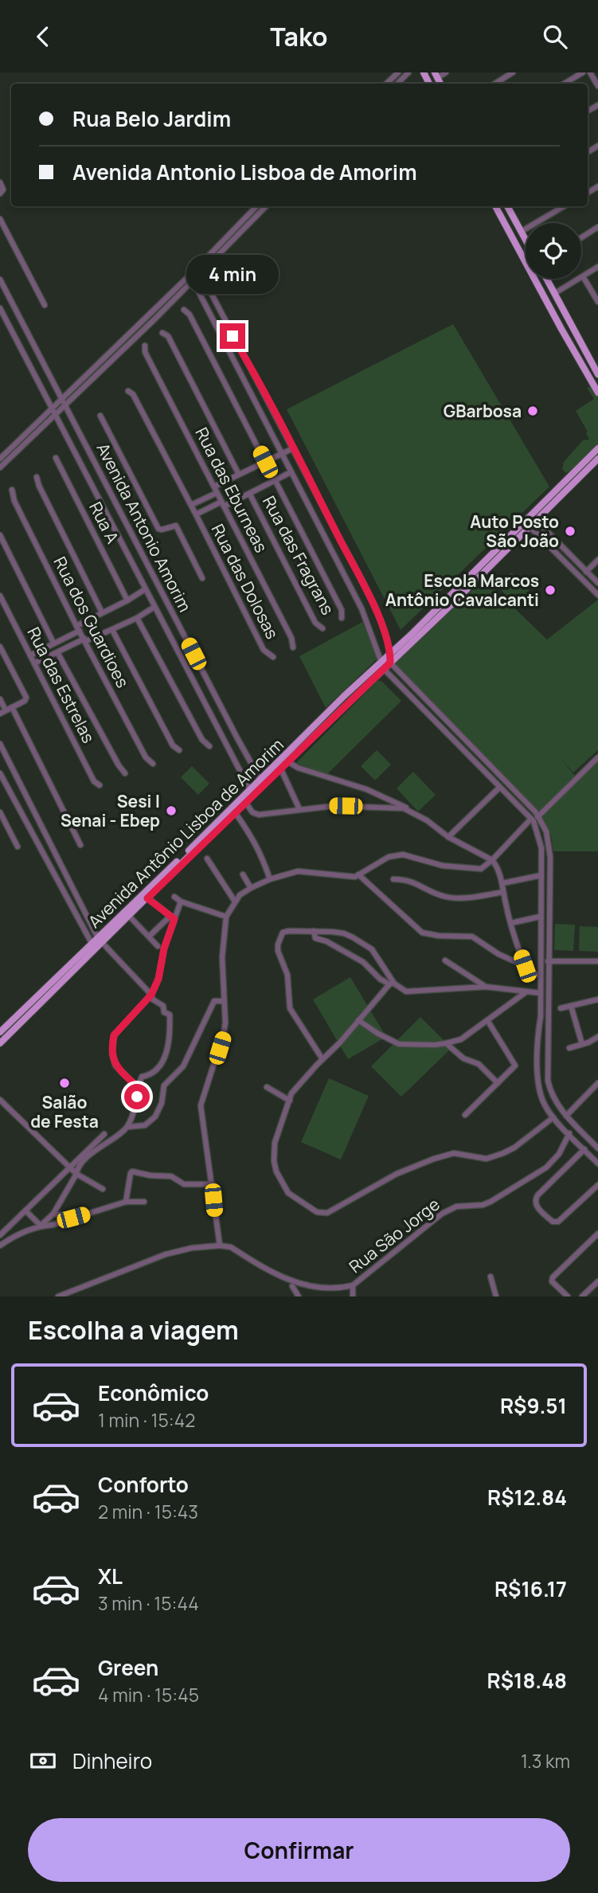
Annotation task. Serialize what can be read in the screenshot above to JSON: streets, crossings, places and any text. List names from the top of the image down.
{
  "streets": {
    "main road": ["Avenida Antônio Lisboa de Amorim"],
    "street": [
      "Rua das Eburneas",
      "Rua A",
      "Avenida Antonio Amorim",
      "Rua das Fragrans",
      "Rua das Dolosas",
      "Rua dos Guardioes",
      "Rua das Estrelas",
      "Rua São Jorge"
    ]
  },
  "crossings": [
    ["Rua das Eburneas", "Rua das Dolosas"],
    ["Rua A", "Avenida Antonio Amorim"],
    ["Avenida Antonio Amorim", "Rua dos Guardioes"],
    ["Avenida Antonio Amorim", "Rua das Estrelas"],
    ["Avenida Antonio Amorim", "Avenida Antônio Lisboa de Amorim"],
    ["Rua das Fragrans", "Rua das Dolosas"]
  ],
  "places": [
    "GBarbosa",
    "Auto Posto São João",
    "Escola Marcos Antônio Cavalcanti",
    "Sesi | Senai - Ebep",
    "Salão de Festa"
  ],
  "page": {
    "header": "Tako",
    "banner": ["Rua Belo Jardim", "Avenida Antonio Lisboa de Amorim"],
    "bubble": "4 min",
    "heading": "Escolha a viagem",
    "list": [
      {
        "name": "Econômico",
        "note": "1 min · 15:42",
        "value": "R$9.51"
      },
      {
        "name": "Conforto",
        "note": "2 min · 15:43",
        "value": "R$12.84"
      },
      {
        "name": "XL",
        "note": "3 min · 15:44",
        "value": "R$16.17"
      },
      {
        "name": "Green",
        "note": "4 min · 15:45",
        "value": "R$18.48"
      }
    ],
    "pay": ["Dinheiro", "1.3 km"],
    "buttons": "Confirmar"
  }
}
